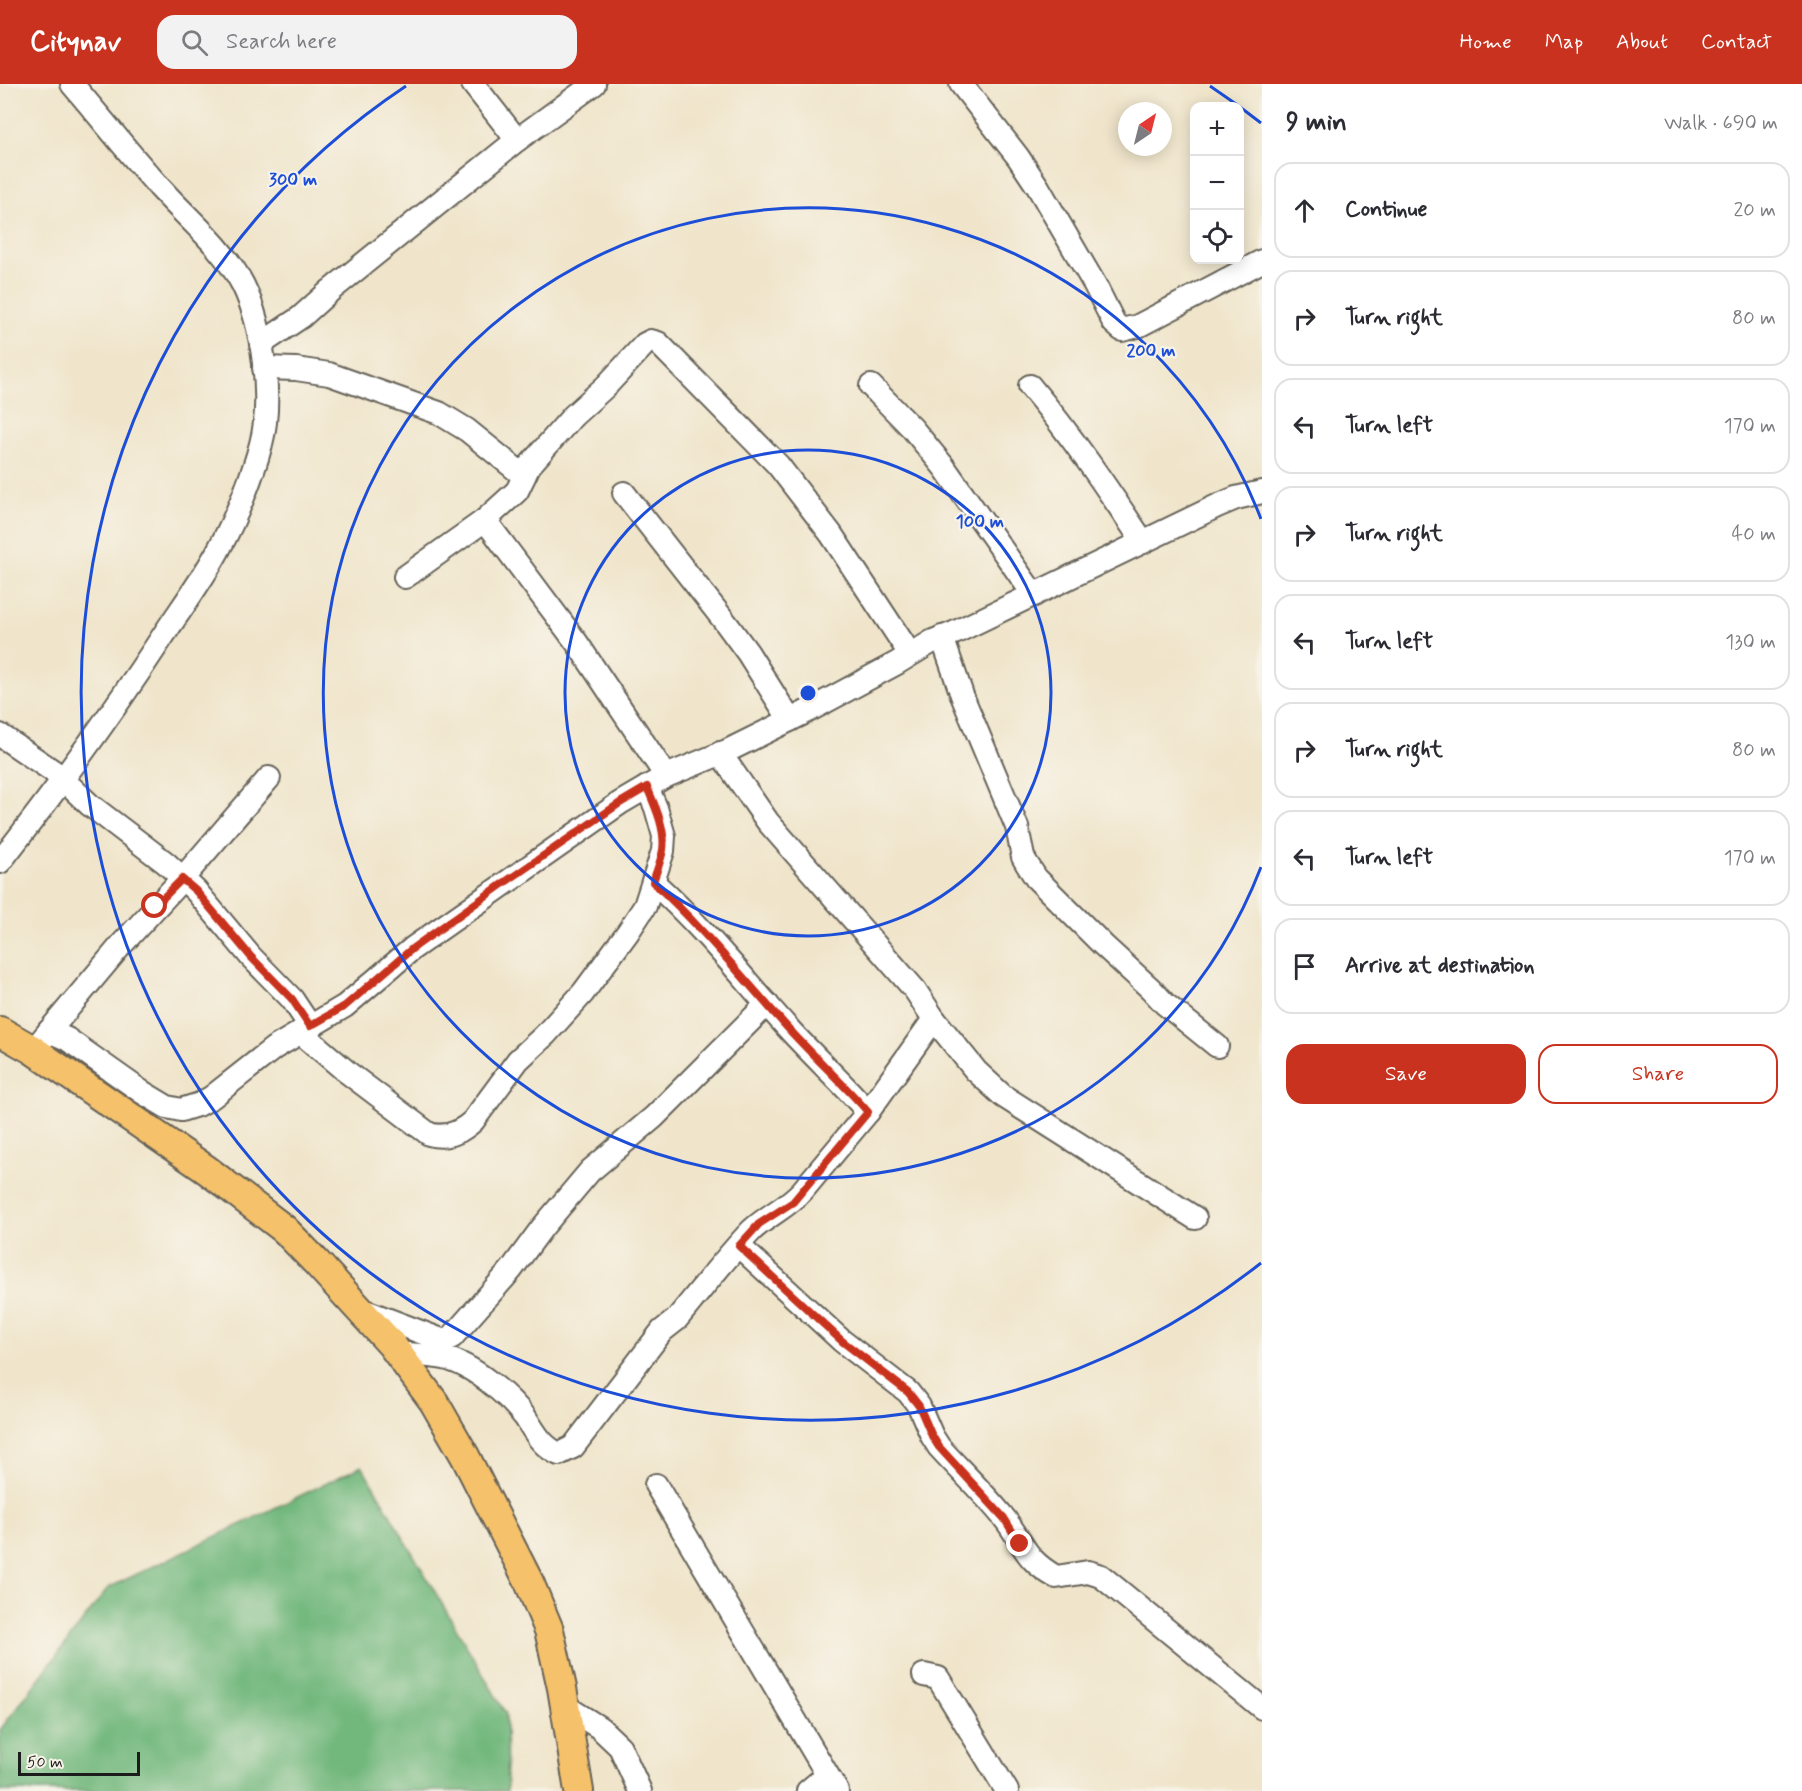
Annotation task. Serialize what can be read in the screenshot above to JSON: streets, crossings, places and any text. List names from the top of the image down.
{
  "scale_bar": "50 m",
  "north": "top right",
  "page": {
    "header": "Citynav",
    "search": "Search here",
    "nav": [
      "Home",
      "Map",
      "About",
      "Contact"
    ],
    "heading": ["9 min", "Walk · 690 m"],
    "map_buttons": ["+", "−"],
    "list": [
      ["Continue", "20 m"],
      ["Turn right", "80 m"],
      ["Turn left", "170 m"],
      ["Turn right", "40 m"],
      ["Turn left", "130 m"],
      ["Turn right", "80 m"],
      ["Turn left", "170 m"],
      "Arrive at destination"
    ],
    "buttons": ["Save", "Share"],
    "scale": "50 m"
  },
  "rings": ["300 m", "200 m", "100 m"]
}
